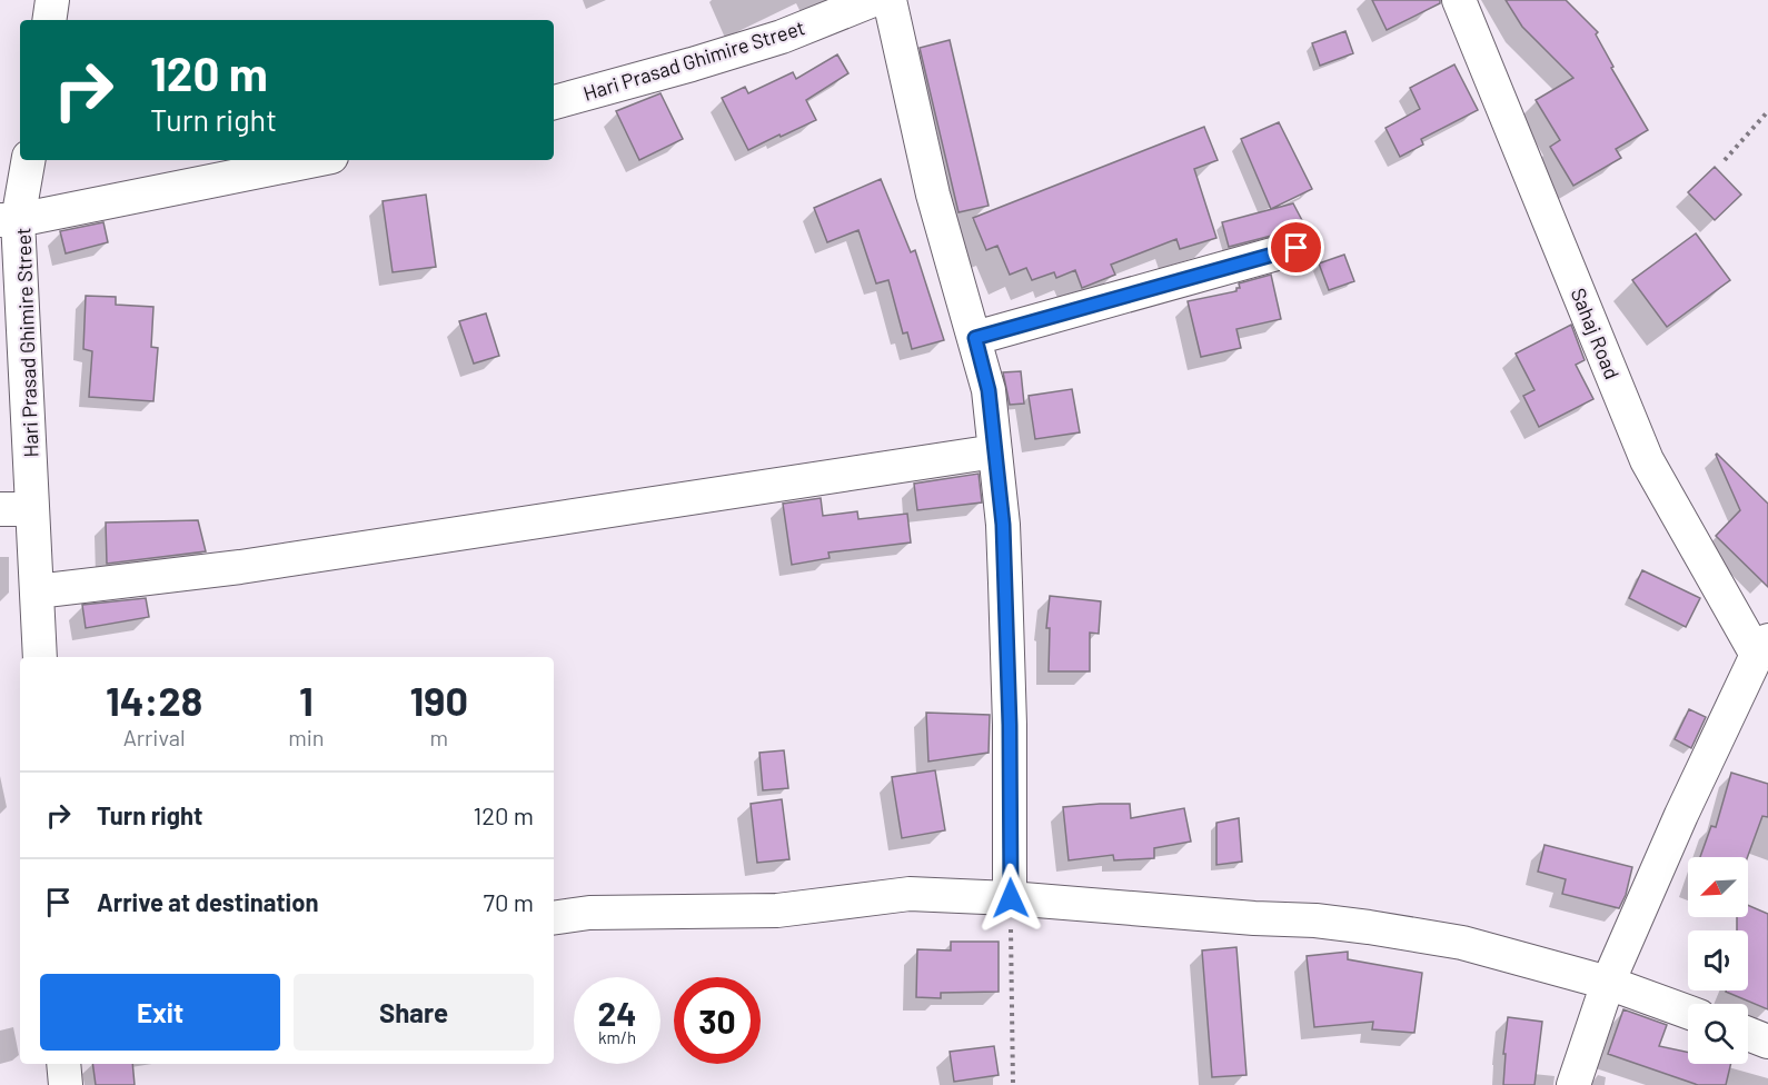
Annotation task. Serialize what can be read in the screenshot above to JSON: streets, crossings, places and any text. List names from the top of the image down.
{
  "streets": {
    "street": ["Hari Prasad Ghimire Street", "Sahaj Road"]
  },
  "north": "bottom left",
  "page": {
    "turn": ["120 m", "Turn right"],
    "eta": [
      "14:28",
      "Arrival",
      "1",
      "min",
      "190",
      "m"
    ],
    "list": [
      {
        "name": "Turn right",
        "value": "120 m"
      },
      {
        "name": "Arrive at destination",
        "value": "70 m"
      }
    ],
    "buttons": ["Exit", "Share"],
    "speed": "24 km/h",
    "limit": "30"
  }
}
